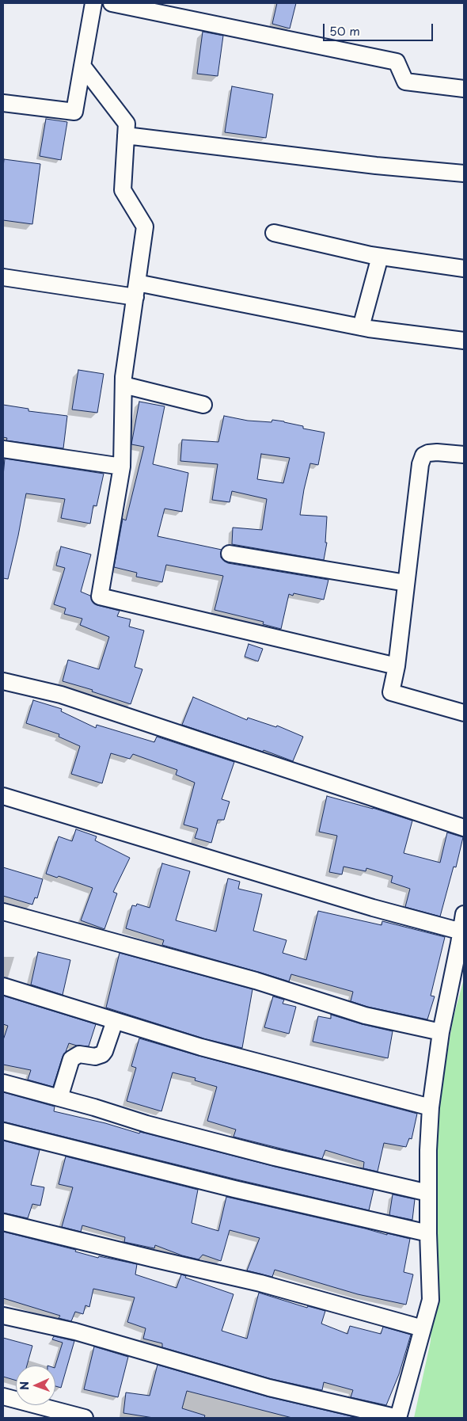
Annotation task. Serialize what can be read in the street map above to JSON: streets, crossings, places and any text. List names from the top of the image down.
{
  "scale_bar": "50 m",
  "north": "left"
}
